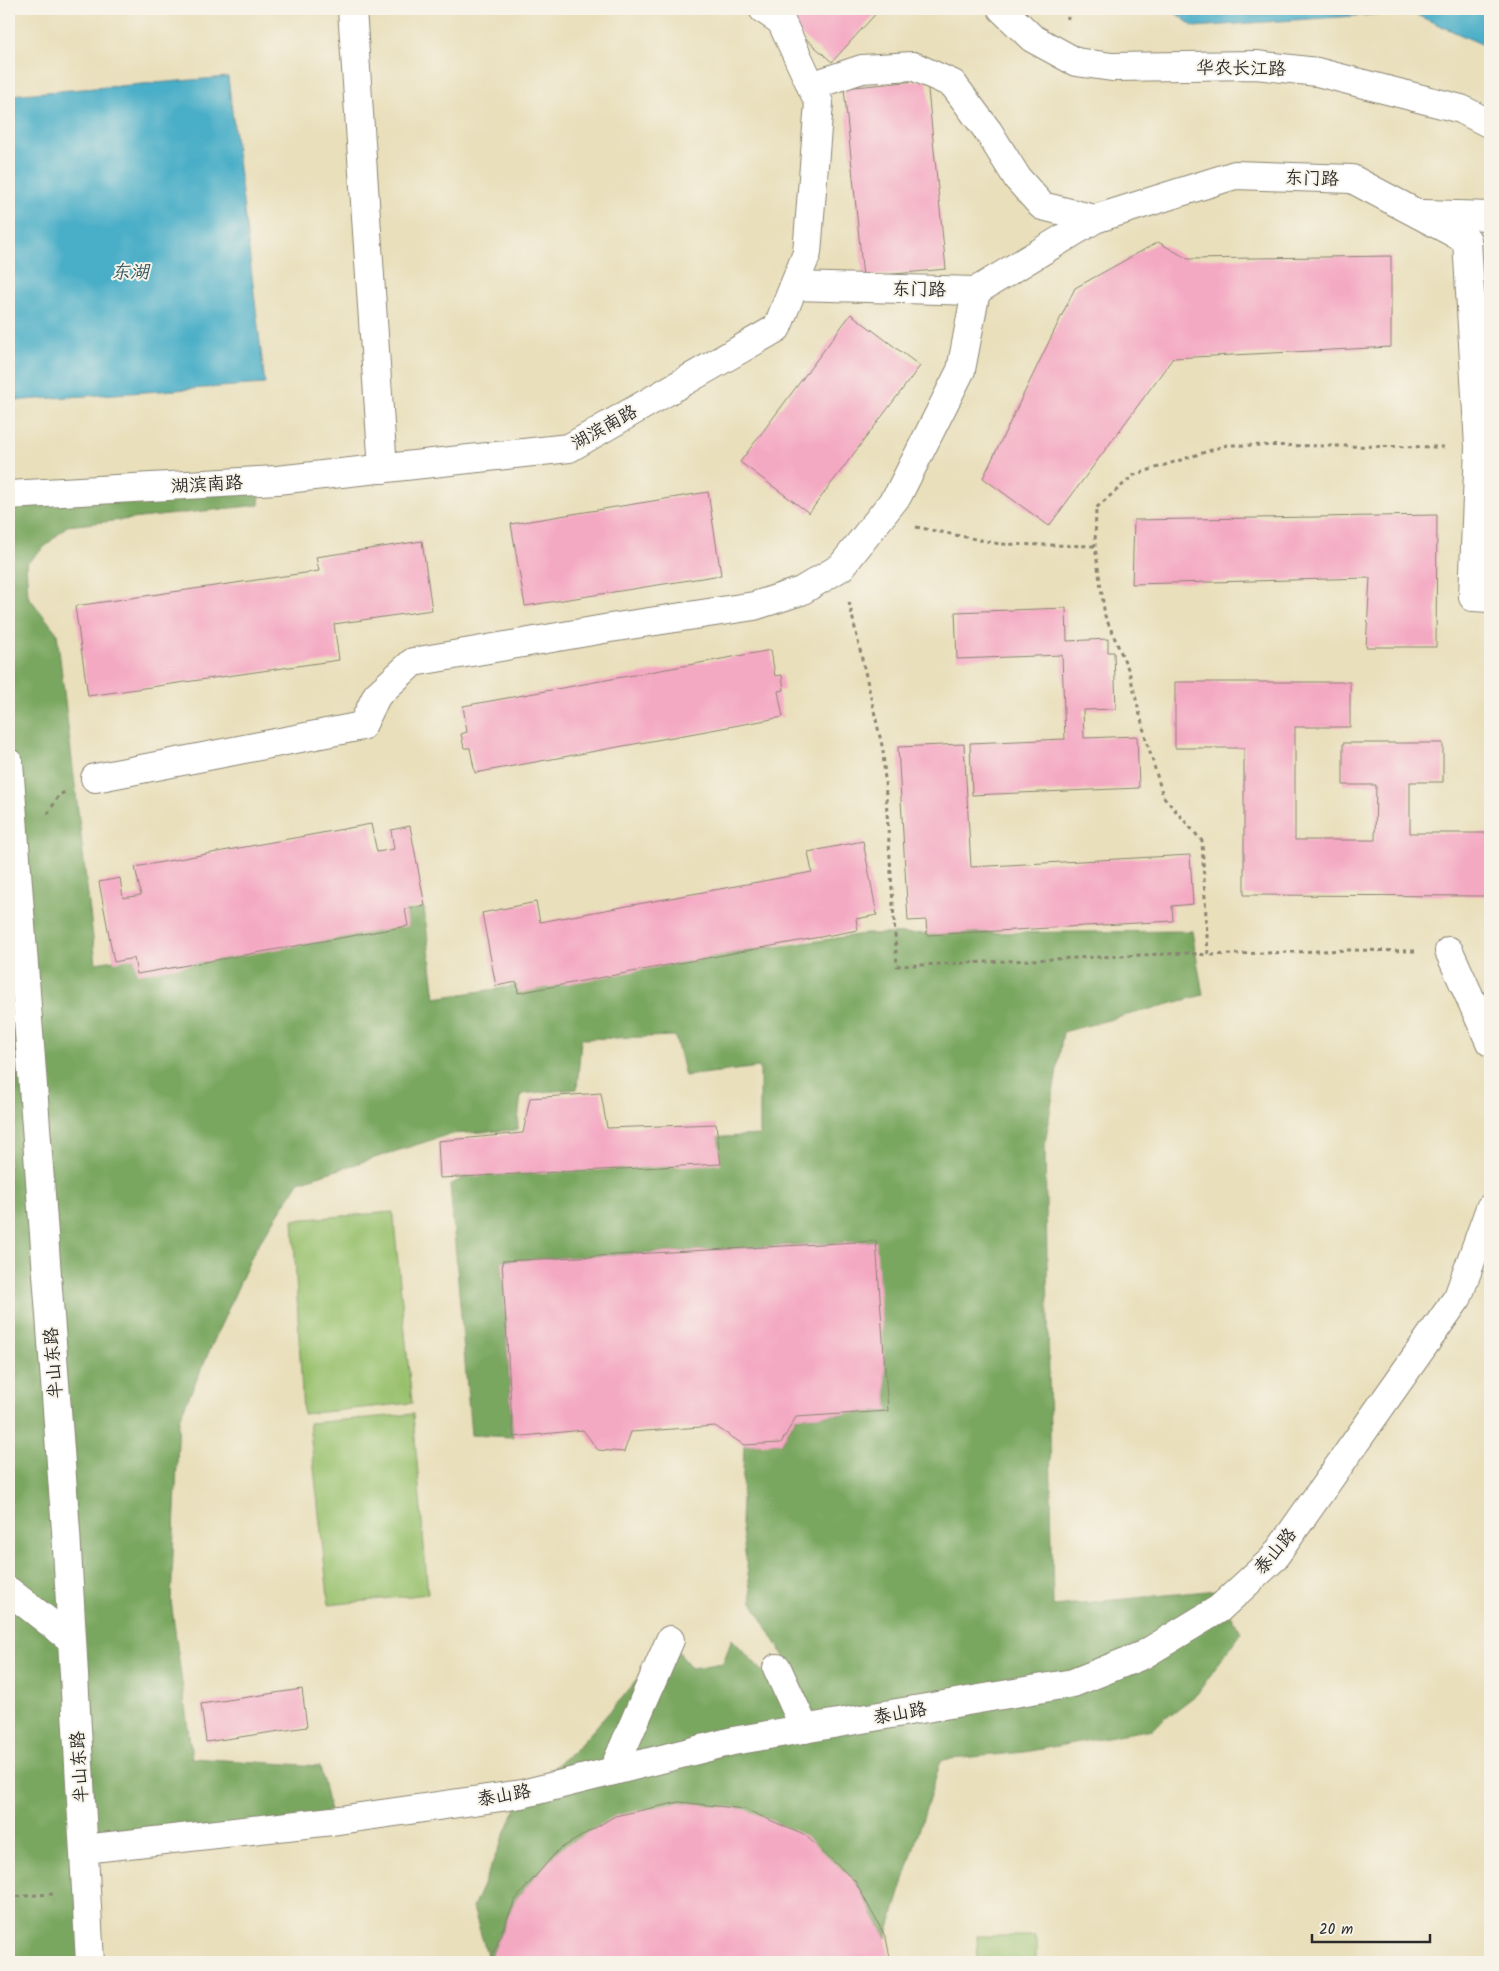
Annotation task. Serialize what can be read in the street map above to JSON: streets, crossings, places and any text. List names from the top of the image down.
{
  "streets": {
    "street": [
      "华农长江路",
      "东门路",
      "湖滨南路",
      "半山东路",
      "泰山路"
    ]
  },
  "crossings": [
    ["东门路", "湖滨南路"],
    ["半山东路", "泰山路"]
  ],
  "water": ["东湖"],
  "scale_bar": "20 m"
}
